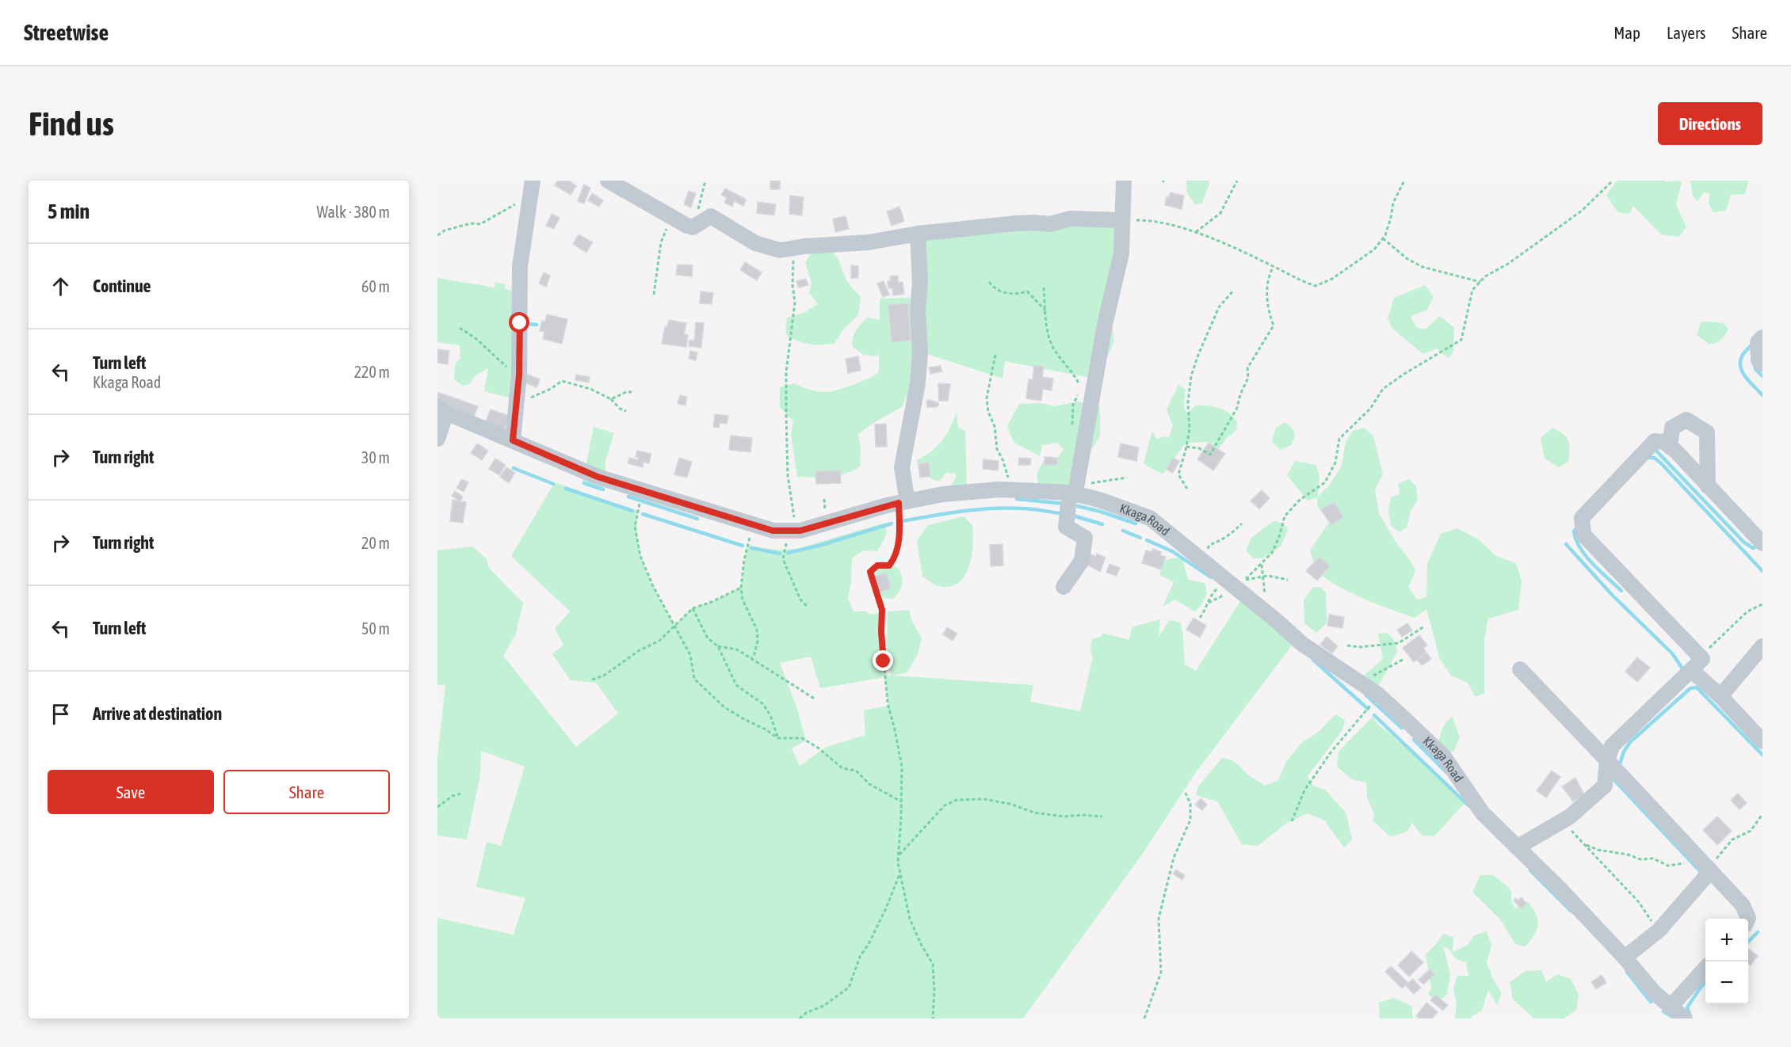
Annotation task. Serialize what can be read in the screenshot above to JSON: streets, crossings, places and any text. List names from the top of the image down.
{
  "streets": {
    "street": ["Kkaga Road"]
  },
  "page": {
    "header": "Streetwise",
    "nav": ["Map", "Layers", "Share"],
    "buttons": [
      "Directions",
      ["Save", "Share"]
    ],
    "title": "Find us",
    "heading": ["5 min", "Walk · 380 m"],
    "list": [
      ["Continue", "60 m"],
      ["Turn left", "Kkaga Road", "220 m"],
      ["Turn right", "30 m"],
      ["Turn right", "20 m"],
      ["Turn left", "50 m"],
      "Arrive at destination"
    ],
    "map_buttons": ["+", "−"]
  }
}
